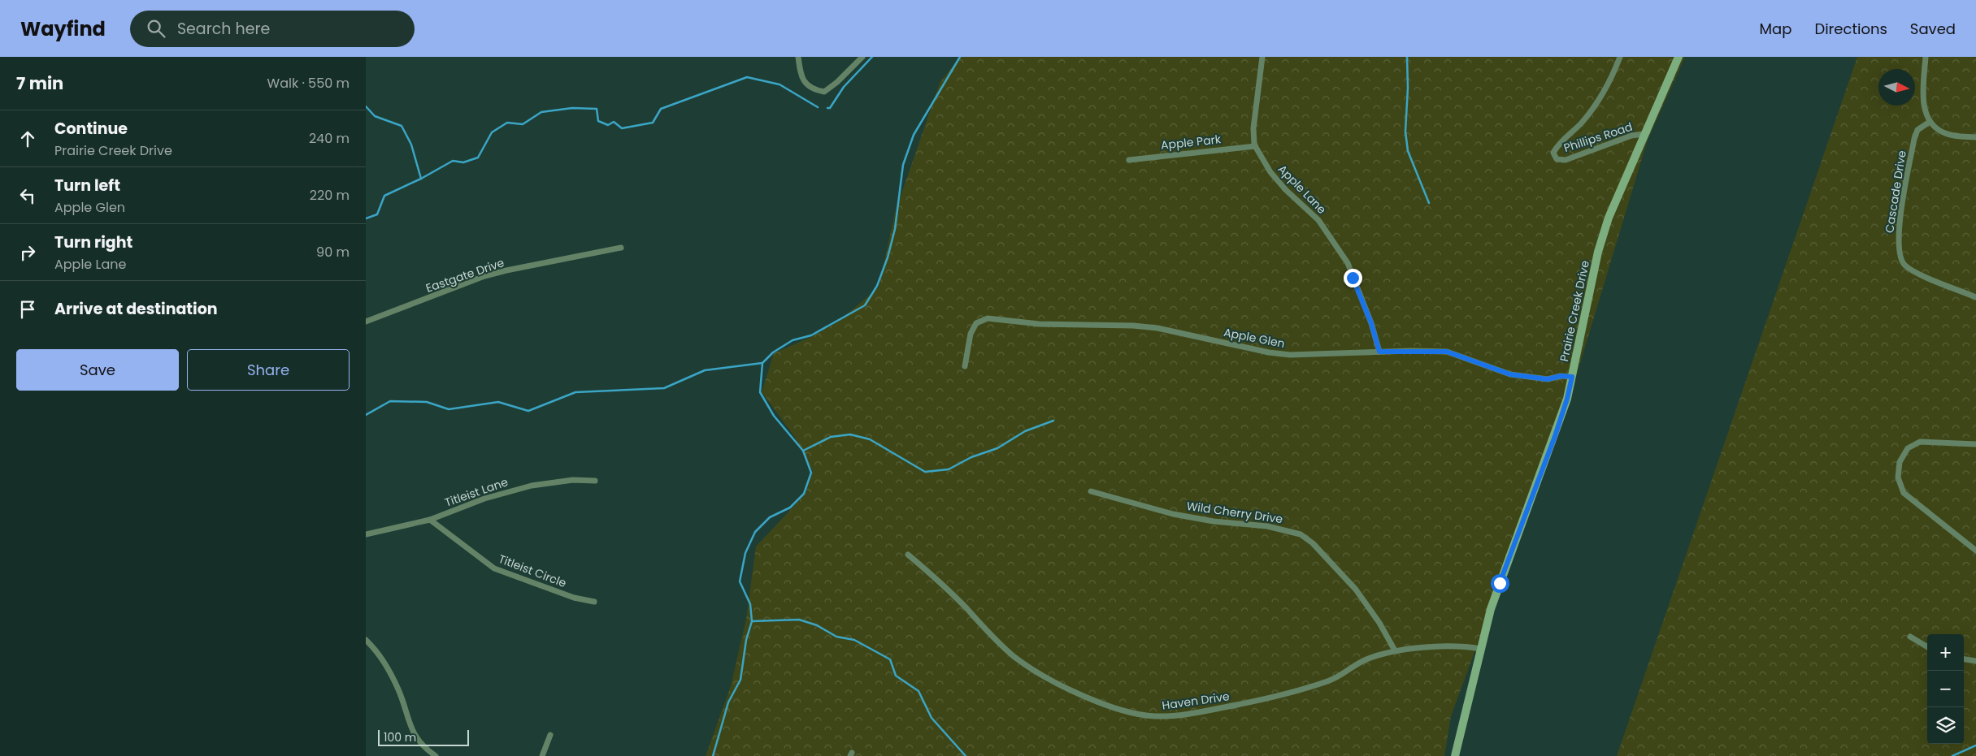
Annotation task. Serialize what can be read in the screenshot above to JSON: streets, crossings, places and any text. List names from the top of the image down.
{
  "streets": {
    "main road": ["Prairie Creek Drive"],
    "street": [
      "Phillips Road",
      "Apple Park",
      "Apple Lane",
      "Cascade Drive",
      "Eastgate Drive",
      "Apple Glen",
      "Titleist Lane",
      "Wild Cherry Drive",
      "Titleist Circle",
      "Haven Drive"
    ]
  },
  "crossings": [
    ["Phillips Road", "Prairie Creek Drive"],
    ["Apple Park", "Apple Lane"],
    ["Apple Lane", "Apple Glen"],
    ["Prairie Creek Drive", "Apple Glen"],
    ["Prairie Creek Drive", "Haven Drive"],
    ["Titleist Lane", "Titleist Circle"],
    ["Wild Cherry Drive", "Haven Drive"]
  ],
  "scale_bar": "100 m",
  "north": "right",
  "page": {
    "header": "Wayfind",
    "search": "Search here",
    "nav": ["Map", "Directions", "Saved"],
    "heading": ["7 min", "Walk · 550 m"],
    "list": [
      ["Continue", "Prairie Creek Drive", "240 m"],
      ["Turn left", "Apple Glen", "220 m"],
      ["Turn right", "Apple Lane", "90 m"],
      "Arrive at destination"
    ],
    "buttons": ["Save", "Share"],
    "map_buttons": ["+", "−"],
    "scale": "100 m"
  }
}
